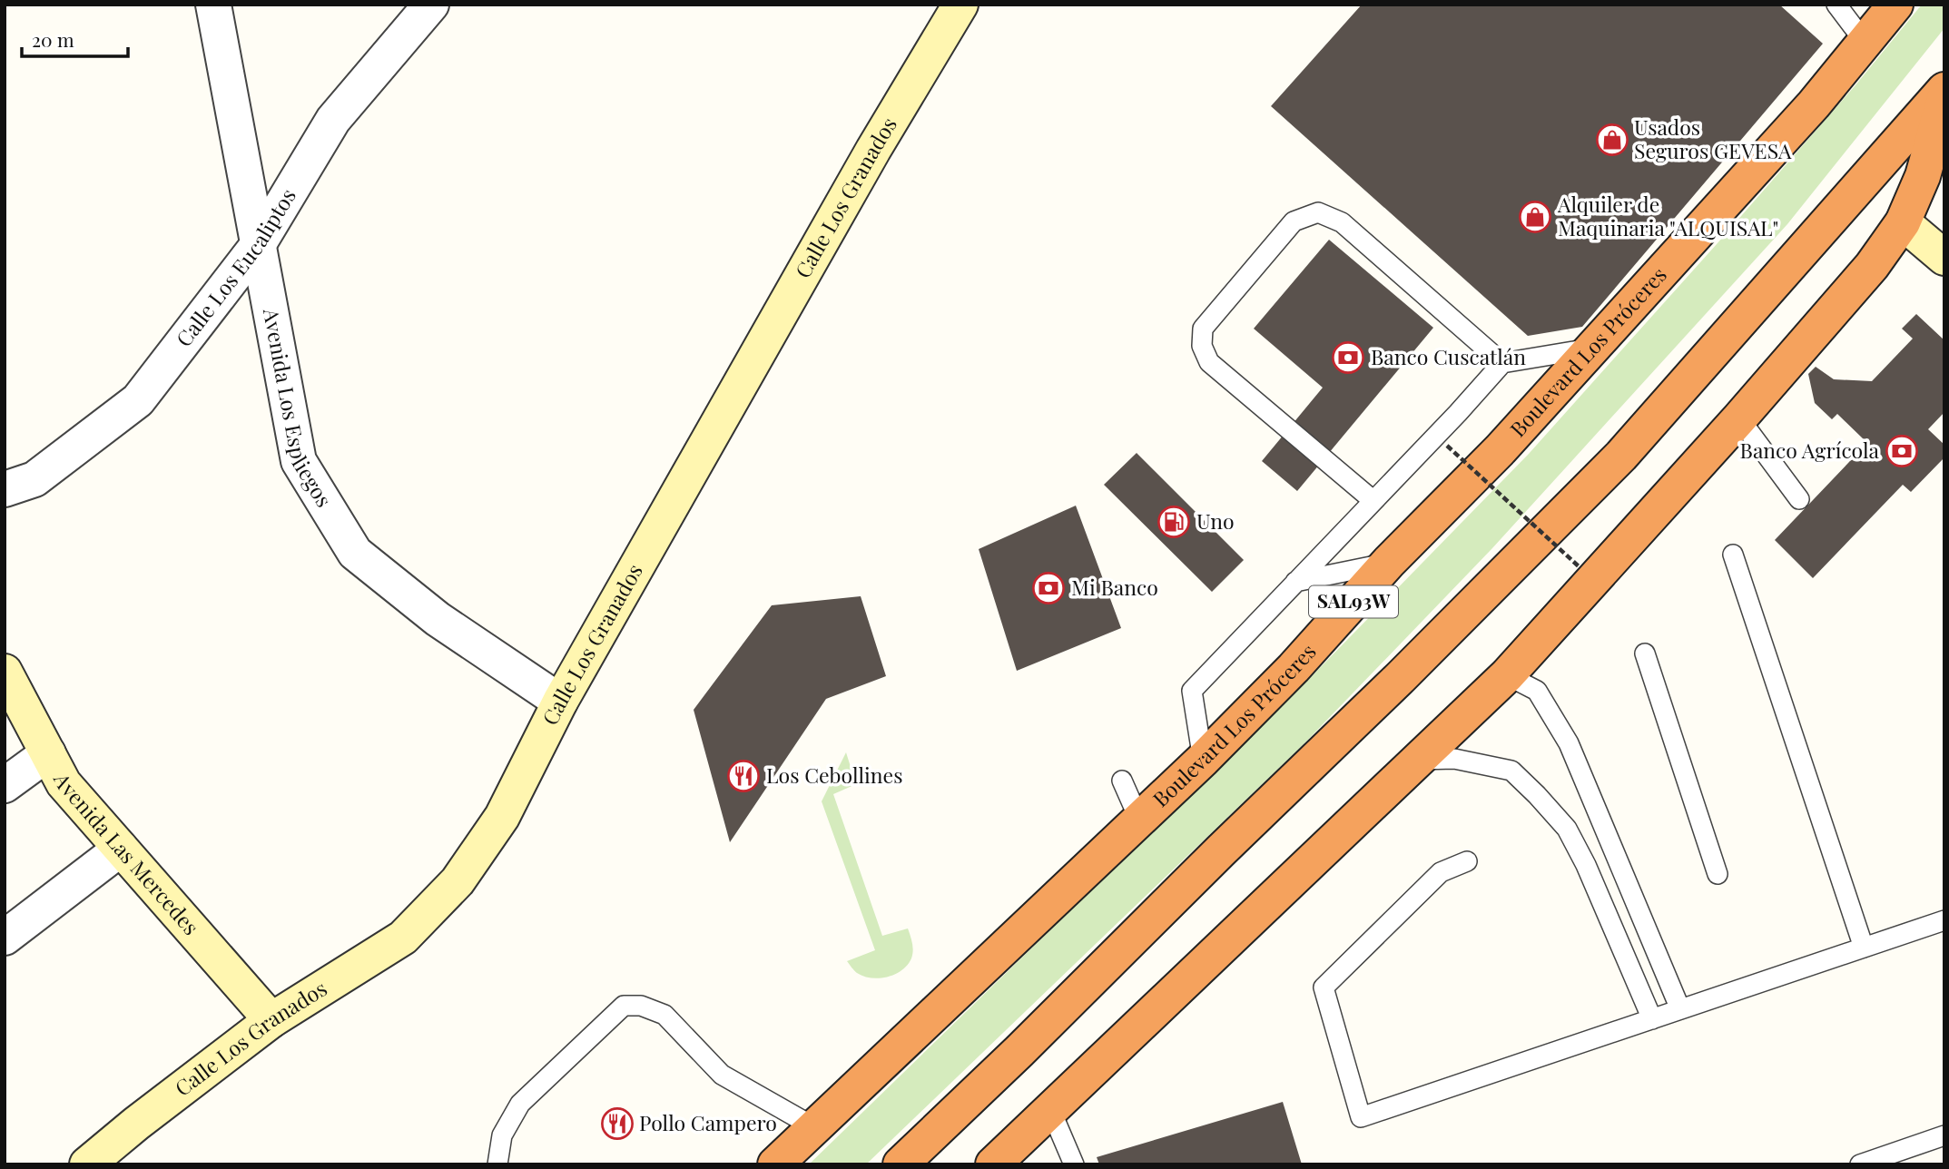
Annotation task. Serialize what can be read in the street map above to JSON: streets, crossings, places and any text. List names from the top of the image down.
{
  "streets": {
    "highway": ["Boulevard Los Próceres", "SAL93W"],
    "street": [
      "Calle Los Granados",
      "Calle Los Eucaliptos",
      "Avenida Los Espliegos",
      "Avenida Las Mercedes"
    ]
  },
  "crossings": [
    ["Calle Los Granados", "Avenida Los Espliegos"],
    ["Calle Los Granados", "Avenida Las Mercedes"],
    ["Calle Los Eucaliptos", "Avenida Los Espliegos"]
  ],
  "places": {
    "shop": ["Usados Seguros GEVESA", "Alquiler de Maquinaria \"ALQUISAL\""],
    "bank": ["Banco Cuscatlán", "Banco Agrícola", "Mi Banco"],
    "fuel station": ["Uno"],
    "restaurant": ["Los Cebollines", "Pollo Campero"]
  },
  "scale_bar": "20 m"
}
